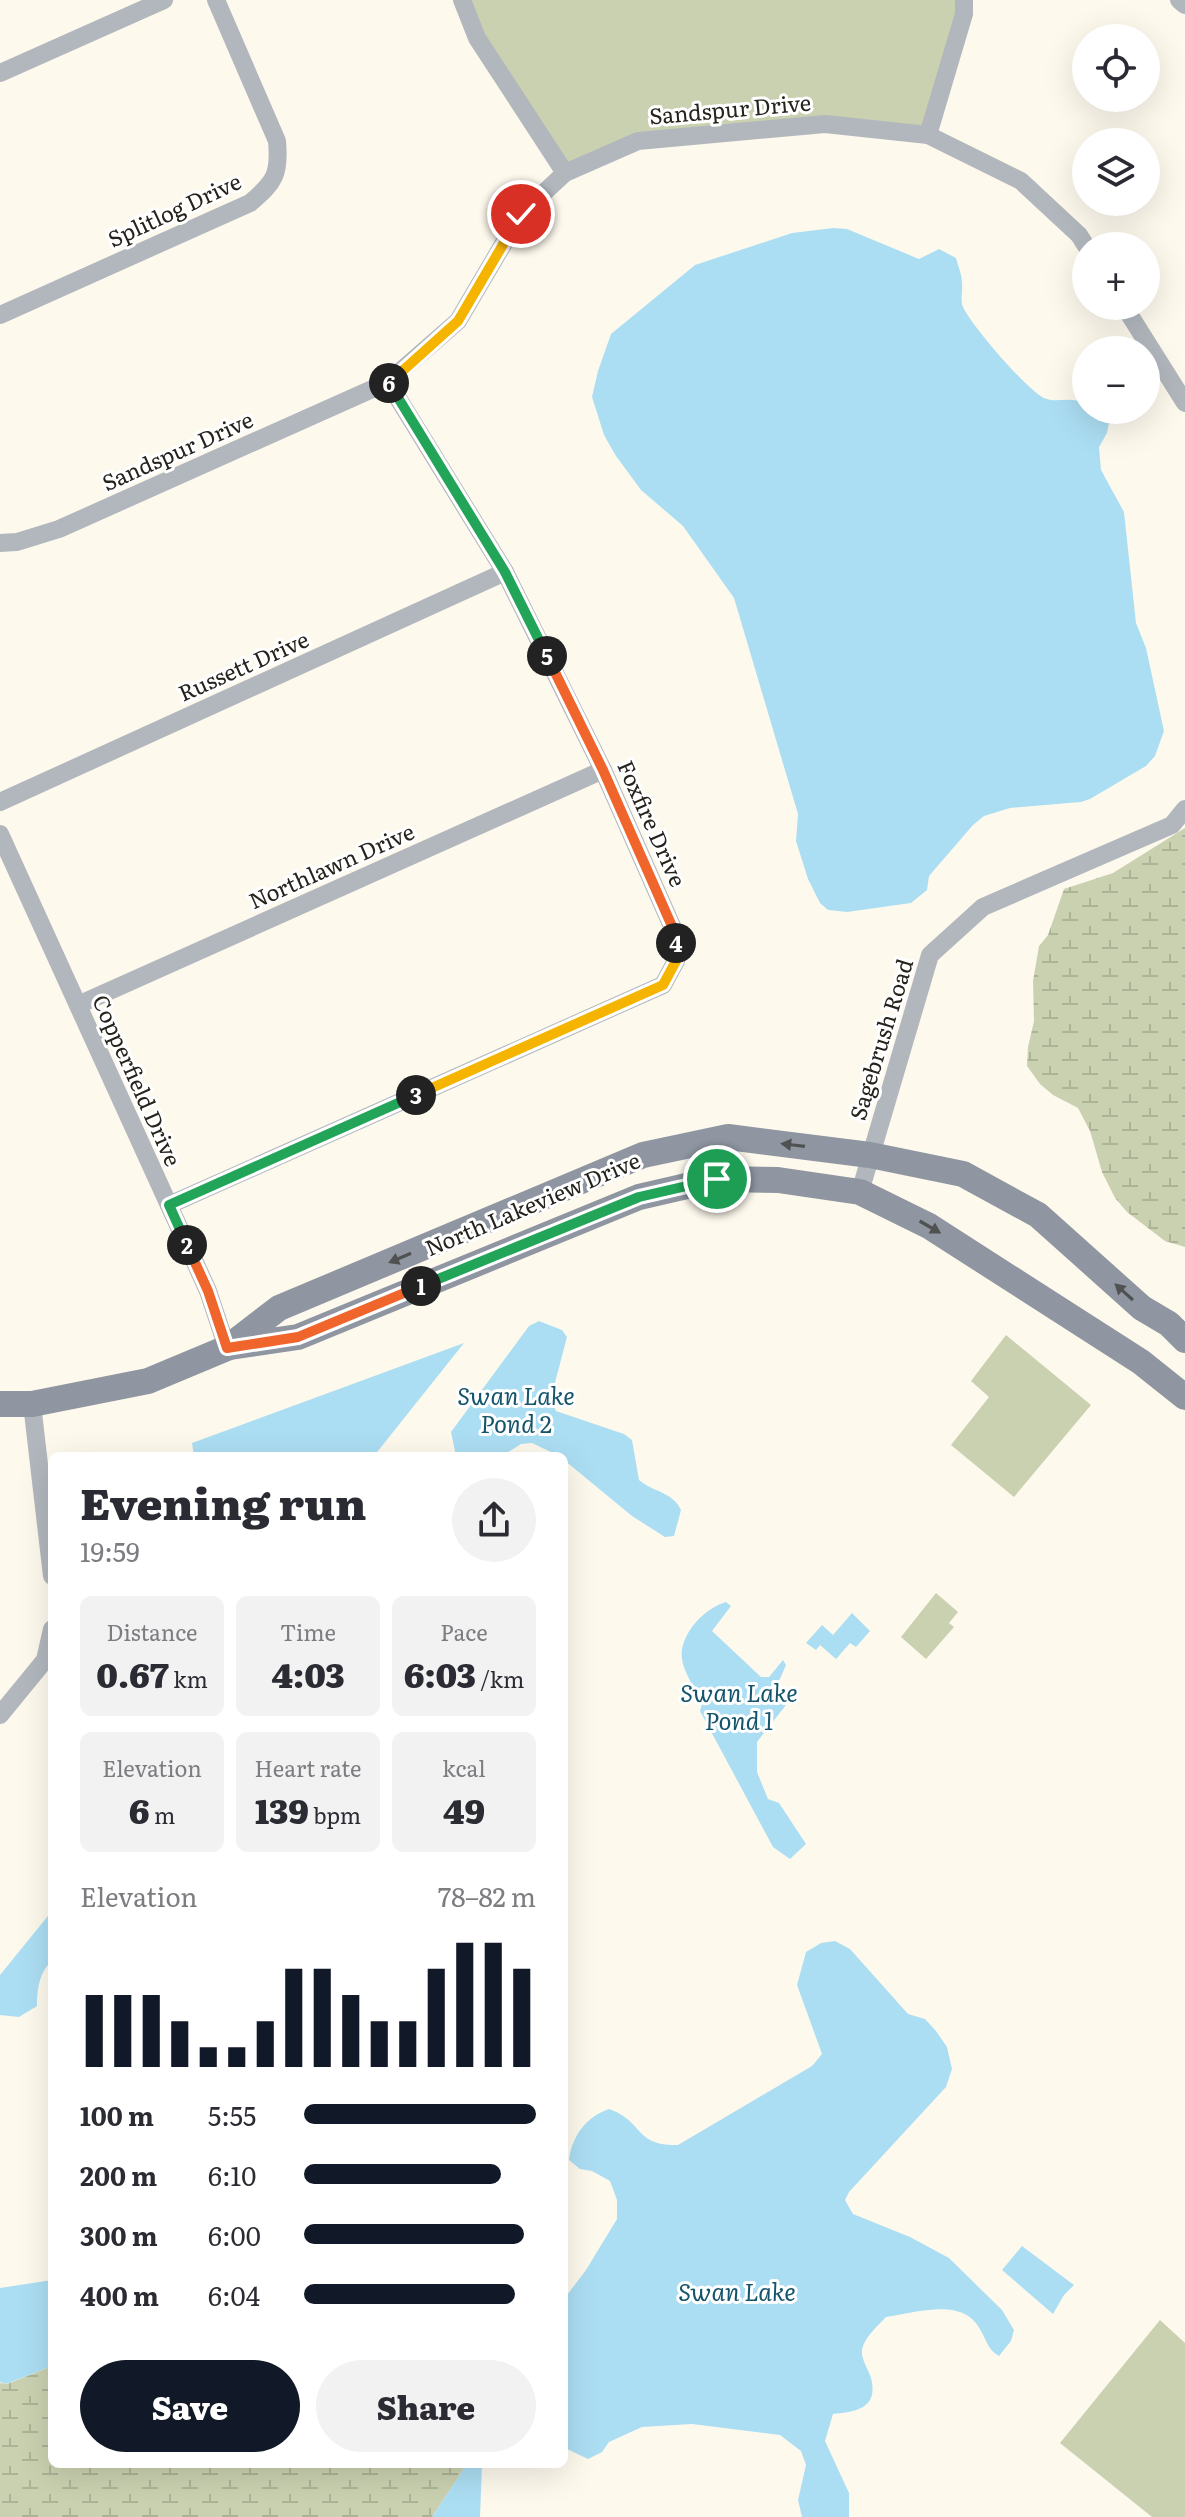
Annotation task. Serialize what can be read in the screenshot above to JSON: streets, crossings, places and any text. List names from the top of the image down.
{
  "streets": {
    "street": [
      "Sandspur Drive",
      "Splitlog Drive",
      "Russett Drive",
      "Foxfire Drive",
      "Northlawn Drive",
      "Sagebrush Road",
      "Copperfield Drive",
      "North Lakeview Drive"
    ]
  },
  "crossings": [
    ["Sandspur Drive", "Foxfire Drive"],
    ["Russett Drive", "Foxfire Drive"],
    ["Foxfire Drive", "Northlawn Drive"],
    ["Foxfire Drive", "Copperfield Drive"],
    ["Northlawn Drive", "Copperfield Drive"],
    ["Sagebrush Road", "North Lakeview Drive"],
    ["Copperfield Drive", "North Lakeview Drive"]
  ],
  "water": ["Swan Lake Pond 2", "Swan Lake Pond 1", "Swan Lake"],
  "page": {
    "map_buttons": ["+", "−"],
    "pins": [
      "6",
      "5",
      "4",
      "3",
      "2",
      "1"
    ],
    "heading": ["Evening run", "19:59"],
    "stats": [
      ["Distance", "0.67 km"],
      ["Time", "4:03"],
      ["Pace", "6:03 /km"],
      ["Elevation", "6 m"],
      ["Heart rate", "139 bpm"],
      ["kcal", "49"]
    ],
    "chart": ["Elevation", "78–82 m"],
    "list": [
      {
        "name": "100 m",
        "note": "5:55"
      },
      {
        "name": "200 m",
        "note": "6:10"
      },
      {
        "name": "300 m",
        "note": "6:00"
      },
      {
        "name": "400 m",
        "note": "6:04"
      }
    ],
    "buttons": ["Save", "Share"]
  }
}
